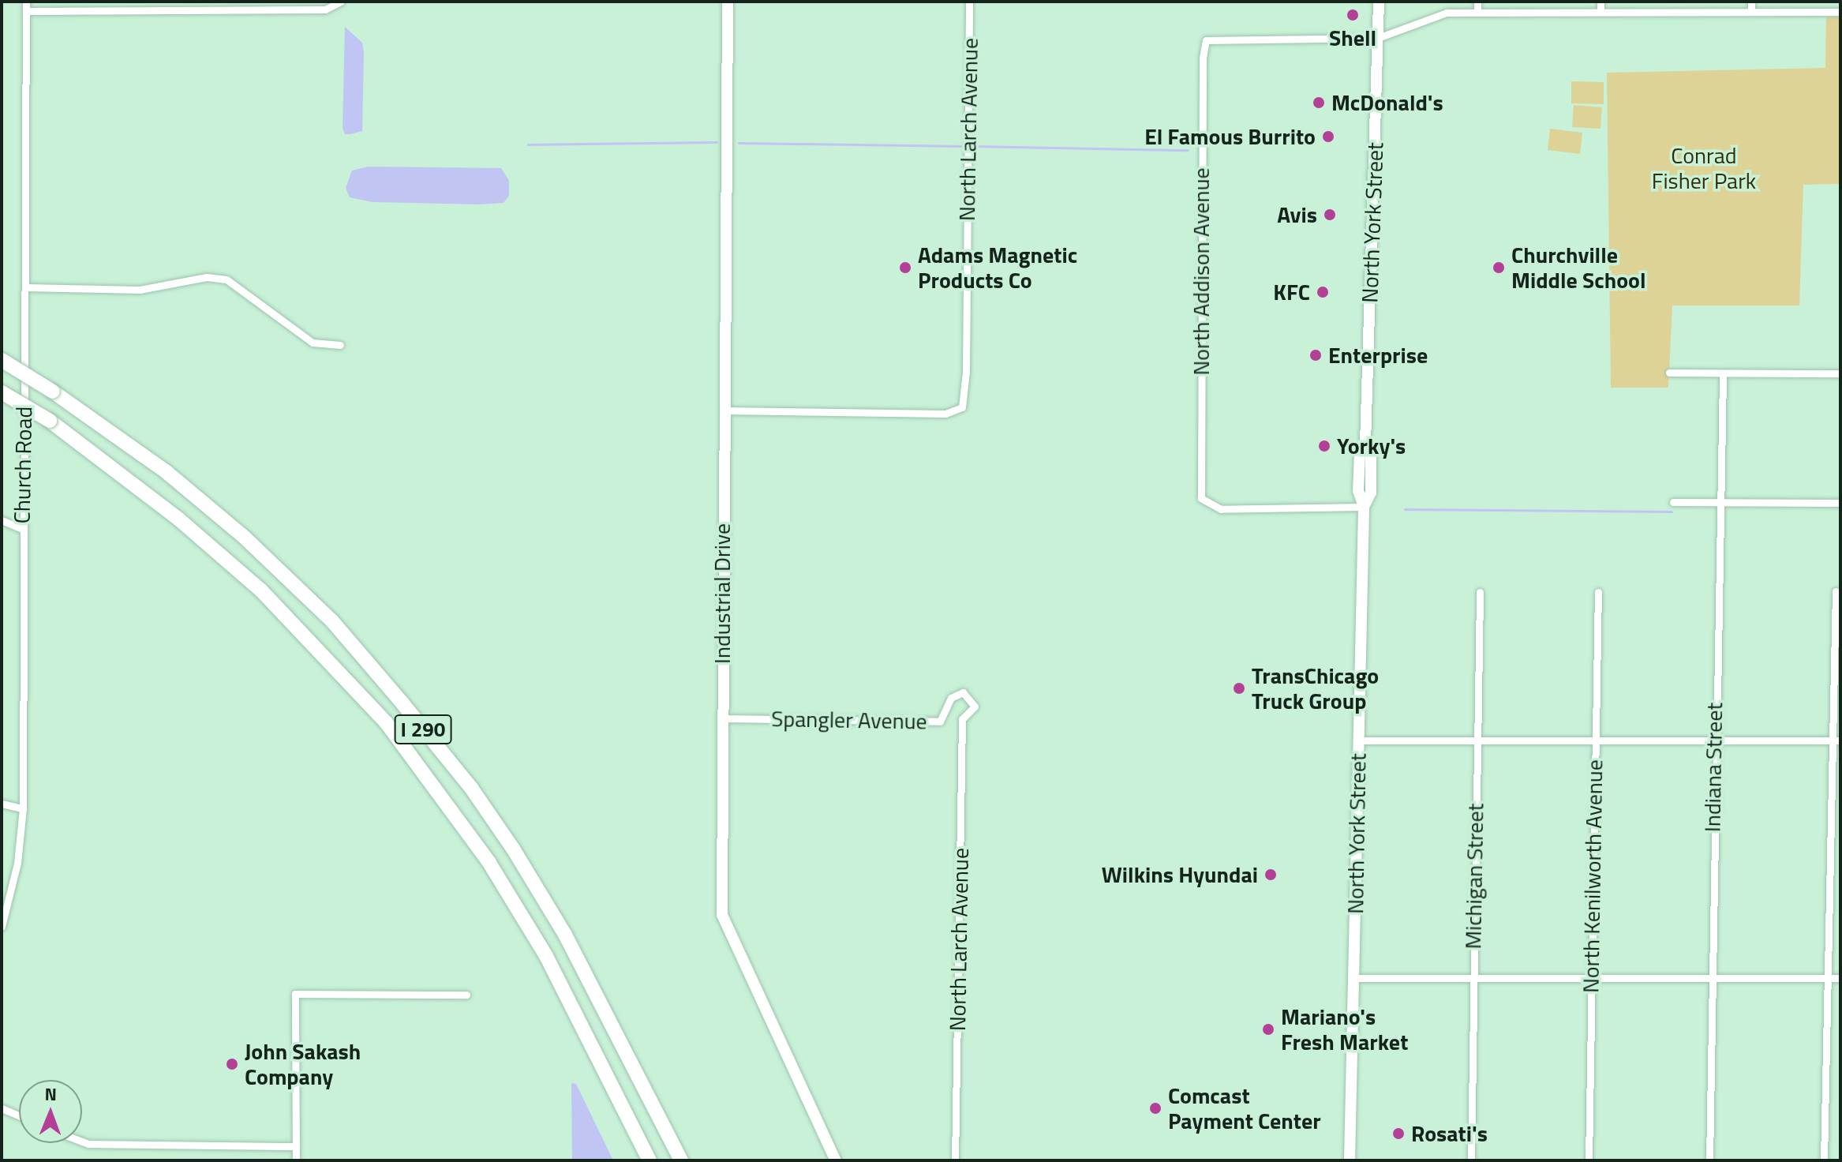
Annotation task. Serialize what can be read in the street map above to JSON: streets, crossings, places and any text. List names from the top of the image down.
{
  "streets": {
    "highway": ["I 290"],
    "street": [
      "North Larch Avenue",
      "North York Street",
      "North Addison Avenue",
      "Church Road",
      "Industrial Drive",
      "Spangler Avenue",
      "Indiana Street",
      "Michigan Street",
      "North Kenilworth Avenue"
    ]
  },
  "crossings": [
    ["North Larch Avenue", "Industrial Drive"],
    ["North Larch Avenue", "Spangler Avenue"],
    ["North York Street", "North Addison Avenue"],
    ["Industrial Drive", "Spangler Avenue"]
  ],
  "parks": ["Conrad Fisher Park"],
  "places": [
    "Shell",
    "McDonald's",
    "El Famous Burrito",
    "Avis",
    "Adams Magnetic Products Co",
    "Churchville Middle School",
    "KFC",
    "Enterprise",
    "Yorky's",
    "TransChicago Truck Group",
    "Wilkins Hyundai",
    "Mariano's Fresh Market",
    "John Sakash Company",
    "Comcast Payment Center",
    "Rosati's"
  ],
  "north": "top"
}
